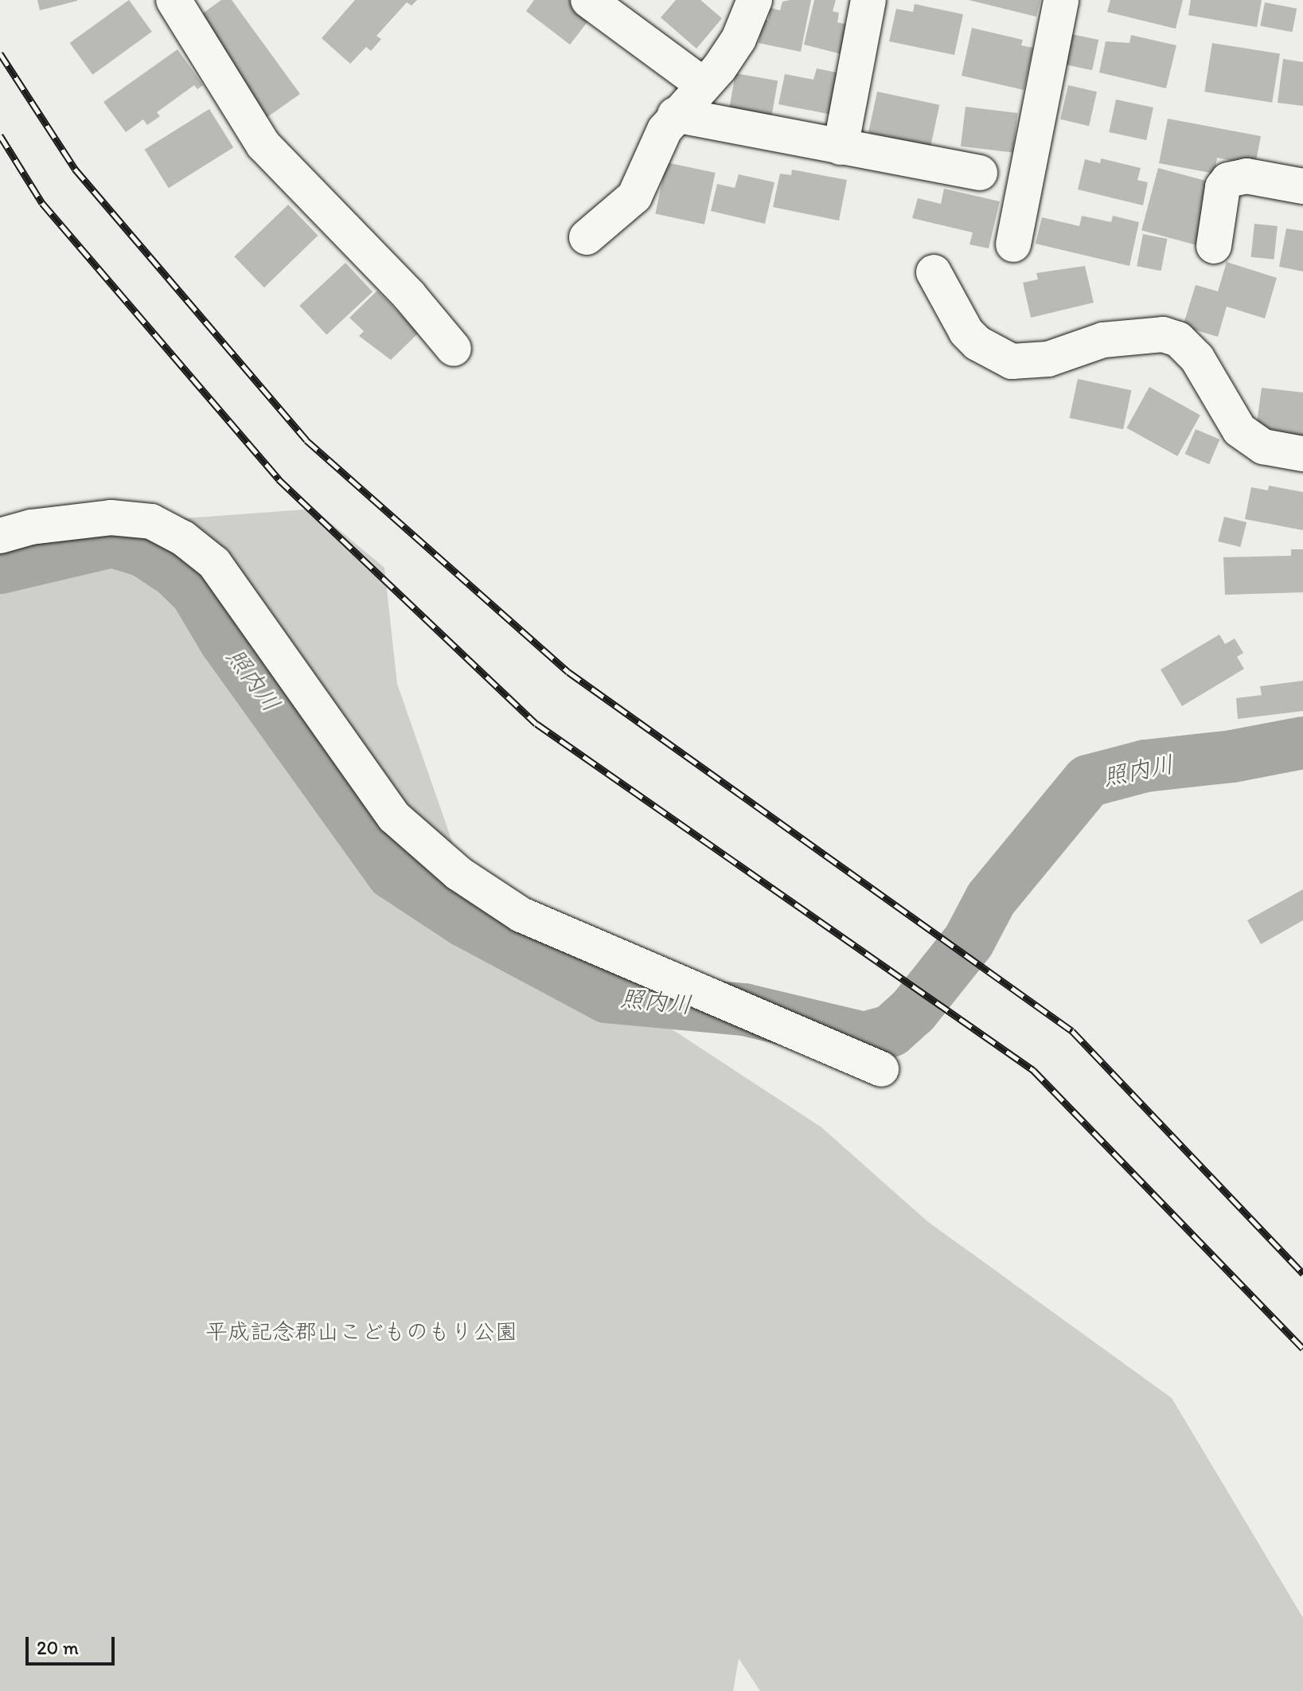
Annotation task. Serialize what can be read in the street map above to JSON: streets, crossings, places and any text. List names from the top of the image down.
{
  "water": ["照内川"],
  "parks": ["平成記念郡山こどものもり公園"],
  "scale_bar": "20 m"
}
